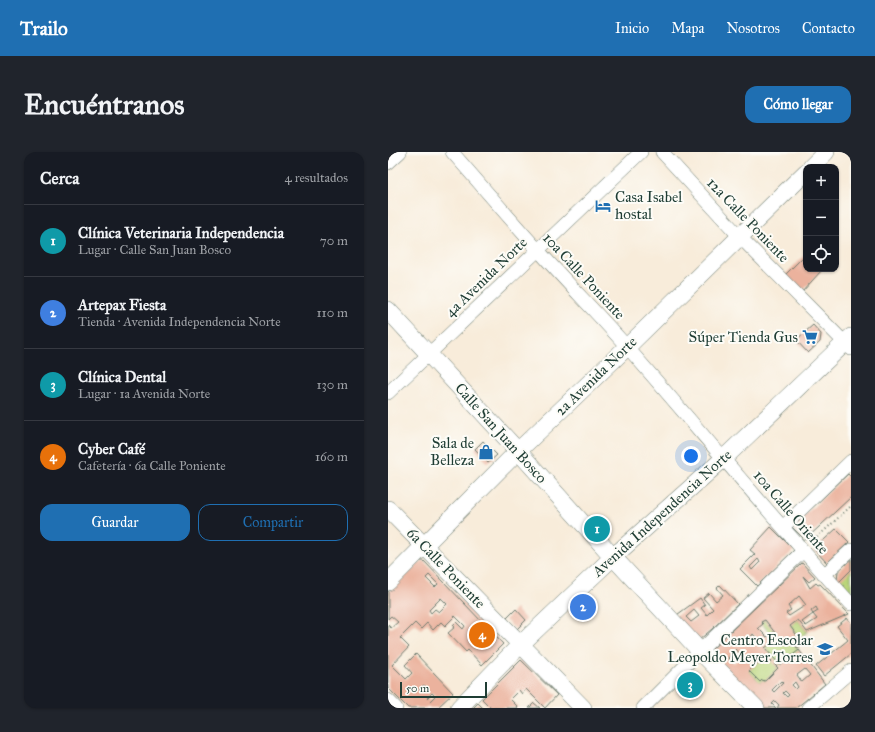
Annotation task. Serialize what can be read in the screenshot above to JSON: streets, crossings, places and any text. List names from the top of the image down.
{
  "streets": {
    "street": [
      "12a Calle Poniente",
      "10a Calle Poniente",
      "4a Avenida Norte",
      "2a Avenida Norte",
      "Calle San Juan Bosco",
      "10a Calle Oriente",
      "Avenida Independencia Norte",
      "6a Calle Poniente"
    ]
  },
  "crossings": [
    ["12a Calle Poniente", "2a Avenida Norte"],
    ["12a Calle Poniente", "Avenida Independencia Norte"],
    ["10a Calle Poniente", "4a Avenida Norte"],
    ["10a Calle Poniente", "2a Avenida Norte"],
    ["10a Calle Poniente", "10a Calle Oriente"],
    ["10a Calle Poniente", "Avenida Independencia Norte"],
    ["4a Avenida Norte", "Calle San Juan Bosco"],
    ["2a Avenida Norte", "Calle San Juan Bosco"],
    ["2a Avenida Norte", "6a Calle Poniente"],
    ["Calle San Juan Bosco", "Avenida Independencia Norte"],
    ["10a Calle Oriente", "Avenida Independencia Norte"],
    ["Avenida Independencia Norte", "6a Calle Poniente"]
  ],
  "places": {
    "hotel": ["Casa Isabel hostal"],
    "supermarket": ["Súper Tienda Gus"],
    "shop": ["Sala de Belleza"],
    "school or university": ["Centro Escolar Leopoldo Meyer Torres"]
  },
  "scale_bar": "50 m",
  "page": {
    "header": "Trailo",
    "nav": [
      "Inicio",
      "Mapa",
      "Nosotros",
      "Contacto"
    ],
    "buttons": [
      "Cómo llegar",
      ["Guardar", "Compartir"]
    ],
    "title": "Encuéntranos",
    "heading": ["Cerca", "4 resultados"],
    "map_buttons": ["+", "−"],
    "list": [
      {
        "mark": "1",
        "name": "Clínica Veterinaria Independencia",
        "note": "Lugar · Calle San Juan Bosco",
        "value": "70 m"
      },
      {
        "mark": "2",
        "name": "Artepax Fiesta",
        "note": "Tienda · Avenida Independencia Norte",
        "value": "110 m"
      },
      {
        "mark": "3",
        "name": "Clínica Dental",
        "note": "Lugar · 1a Avenida Norte",
        "value": "130 m"
      },
      {
        "mark": "4",
        "name": "Cyber Café",
        "note": "Cafetería · 6a Calle Poniente",
        "value": "160 m"
      }
    ],
    "pins": [
      "1",
      "2",
      "4",
      "3"
    ],
    "scale": "50 m"
  }
}
